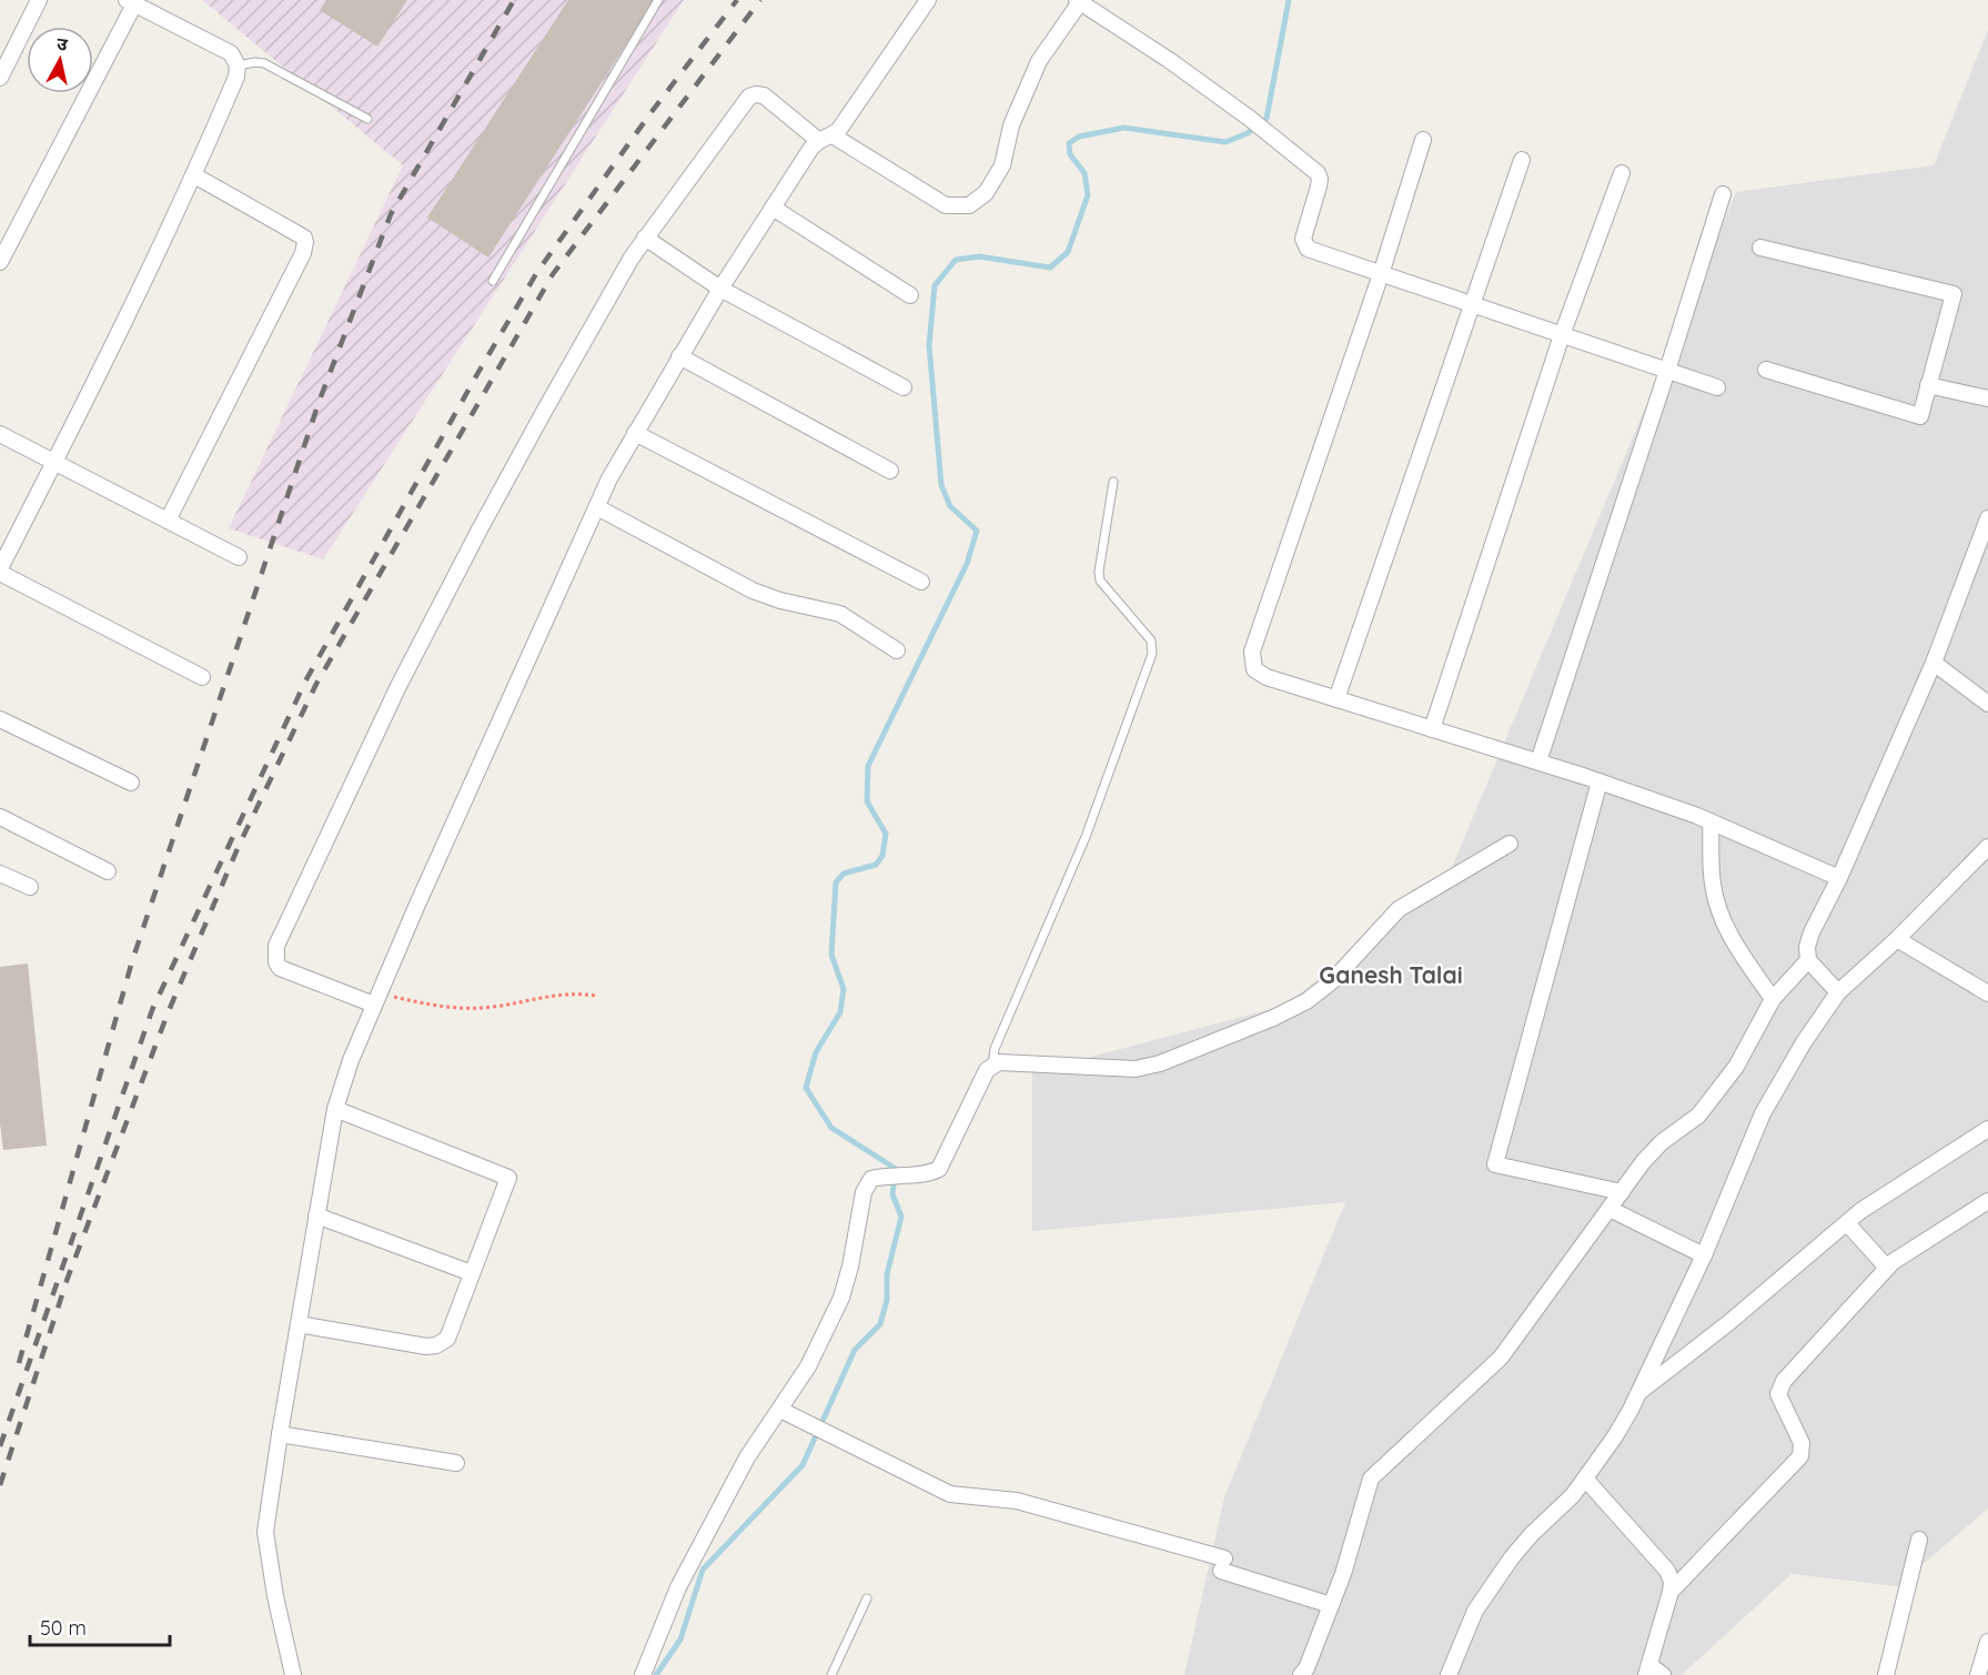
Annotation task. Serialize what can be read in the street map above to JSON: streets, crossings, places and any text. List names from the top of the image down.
{
  "districts": ["Ganesh Talai"],
  "scale_bar": "50 m",
  "north": "top"
}
